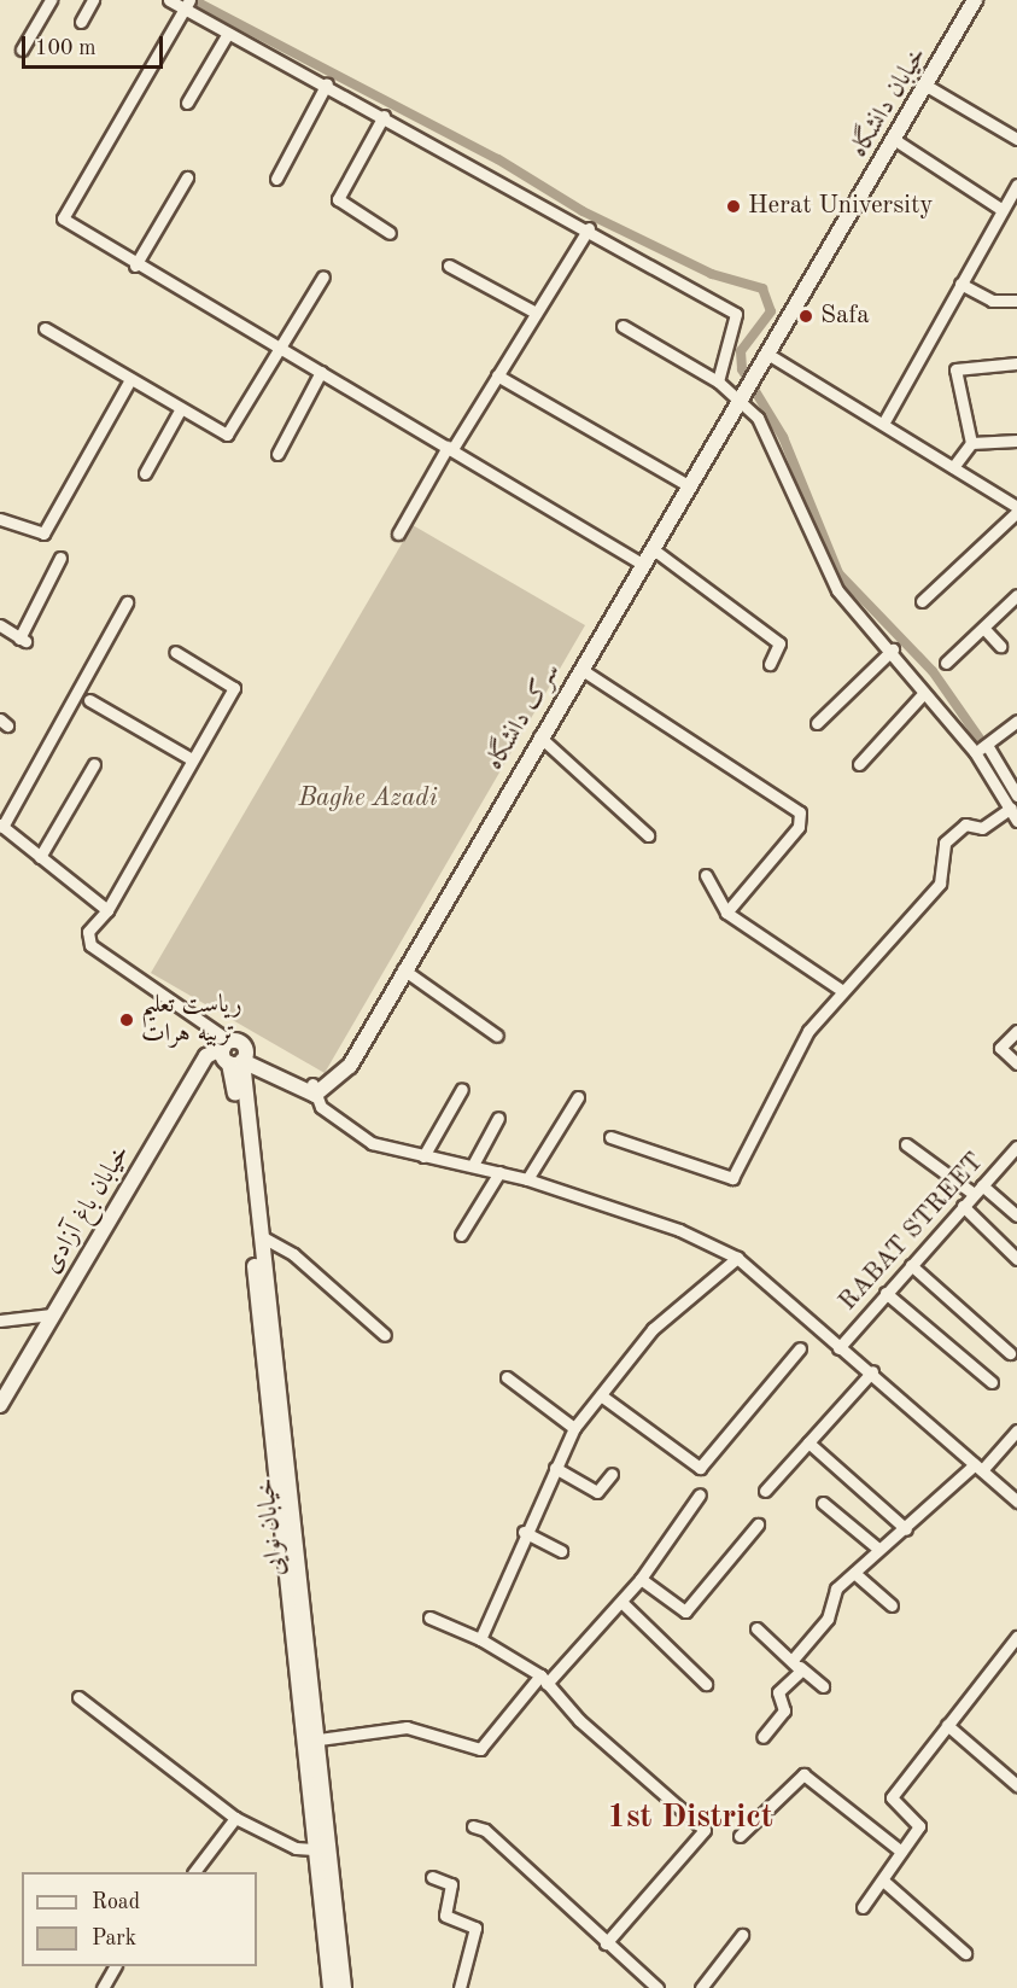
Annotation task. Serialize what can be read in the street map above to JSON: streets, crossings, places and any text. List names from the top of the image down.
{
  "streets": {
    "street": [
      "خیابان دانشگاه",
      "سرک دانشگاه",
      "خیابان باغ آزادی",
      "RABAT STREET",
      "خیابان نوایی"
    ]
  },
  "crossings": [
    ["خیابان دانشگاه", "سرک دانشگاه"]
  ],
  "districts": ["1st District"],
  "parks": ["Baghe Azadi"],
  "places": ["Herat University", "Safa", "ریاست تعلیم تربیه هرات"],
  "legend": ["Road", "Park"],
  "scale_bar": "100 m"
}
